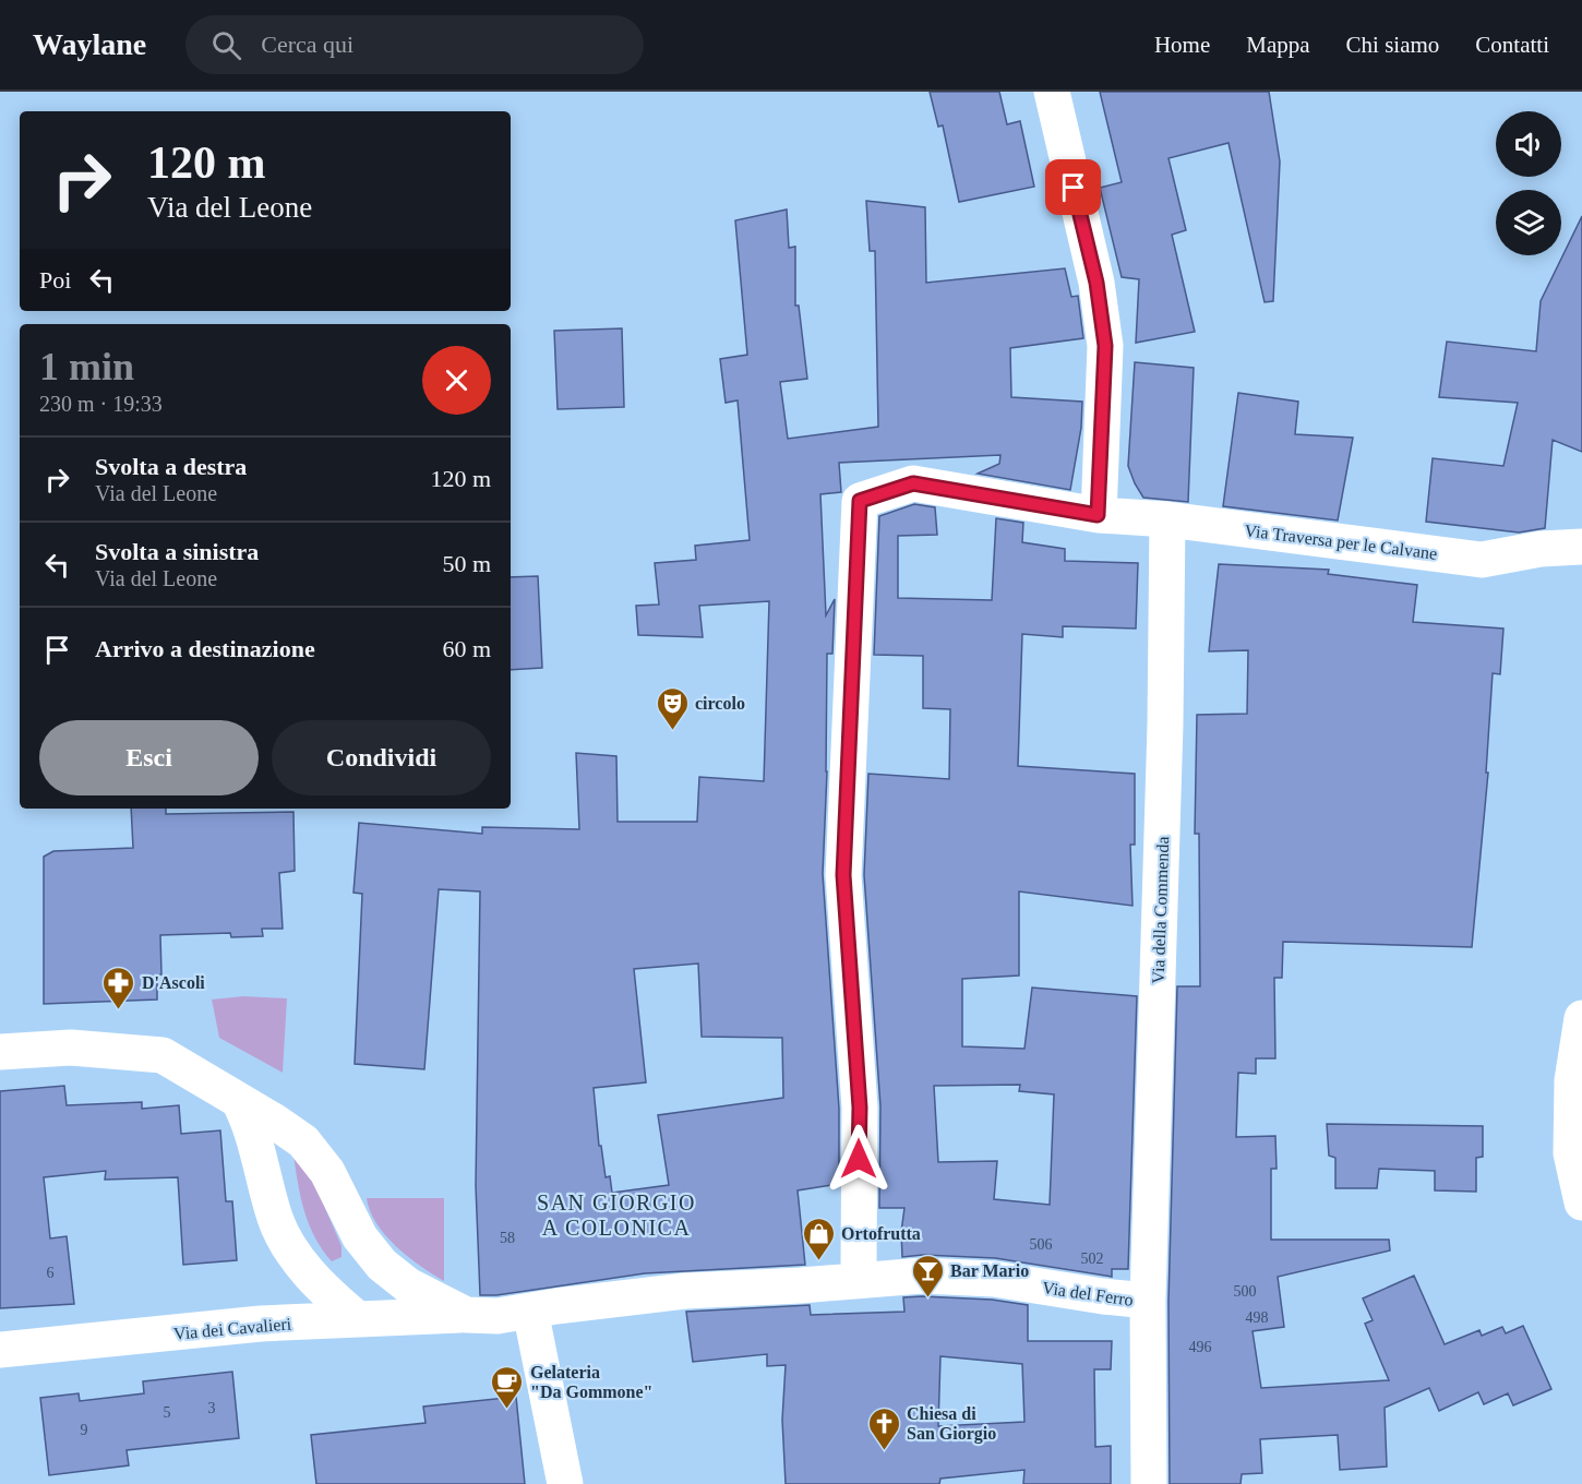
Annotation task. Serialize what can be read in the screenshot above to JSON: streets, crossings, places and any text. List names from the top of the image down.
{
  "streets": {
    "street": [
      "Via Traversa per le Calvane",
      "Via della Commenda",
      "Via del Ferro",
      "Via dei Cavalieri"
    ]
  },
  "crossings": [
    ["Via Traversa per le Calvane", "Via della Commenda"],
    ["Via Traversa per le Calvane", "Via del Ferro"],
    ["Via della Commenda", "Via del Ferro"],
    ["Via del Ferro", "Via dei Cavalieri"]
  ],
  "districts": ["SAN GIORGIO A COLONICA"],
  "places": {
    "theatre": ["circolo"],
    "pharmacy": ["D'Ascoli"],
    "shop": ["Ortofrutta"],
    "bar": ["Bar Mario"],
    "cafe": ["Gelateria \"Da Gommone\""],
    "church": ["Chiesa di San Giorgio"]
  },
  "house_numbers": [
    "58",
    "506",
    "502",
    "6",
    "500",
    "498",
    "496",
    "3",
    "5",
    "9"
  ],
  "page": {
    "header": "Waylane",
    "search": "Cerca qui",
    "nav": [
      "Home",
      "Mappa",
      "Chi siamo",
      "Contatti"
    ],
    "turn": ["120 m", "Via del Leone"],
    "then": "Poi",
    "heading": ["1 min", "230 m · 19:33"],
    "list": [
      {
        "name": "Svolta a destra",
        "note": "Via del Leone",
        "value": "120 m"
      },
      {
        "name": "Svolta a sinistra",
        "note": "Via del Leone",
        "value": "50 m"
      },
      {
        "name": "Arrivo a destinazione",
        "value": "60 m"
      }
    ],
    "buttons": ["Esci", "Condividi"]
  }
}
